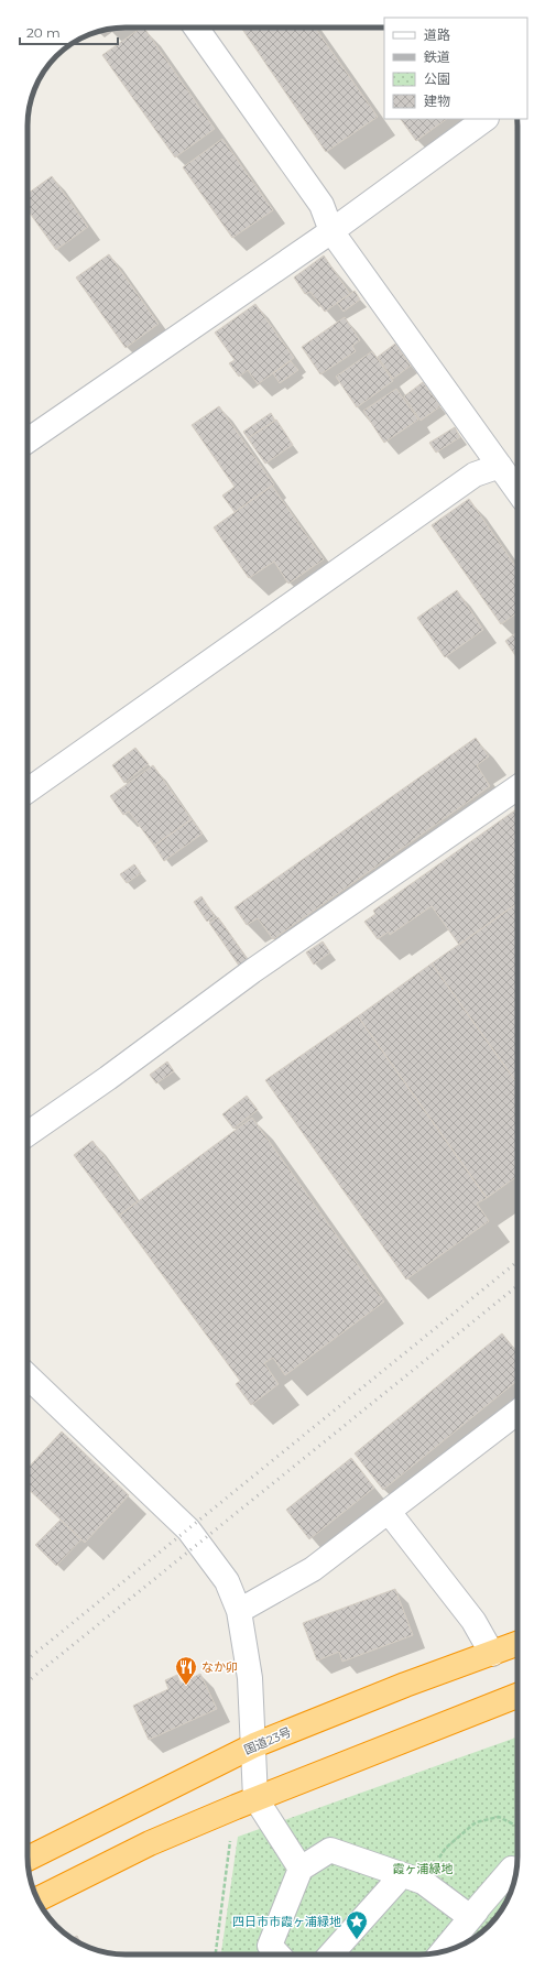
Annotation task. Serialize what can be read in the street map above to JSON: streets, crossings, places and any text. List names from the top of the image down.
{
  "streets": {
    "highway": ["国道23号"]
  },
  "parks": ["霞ヶ浦緑地"],
  "places": {
    "restaurant": ["なか卯"],
    "place": ["四日市市霞ヶ浦緑地"]
  },
  "legend": [
    "道路",
    "鉄道",
    "公園",
    "建物"
  ],
  "scale_bar": "20 m"
}
